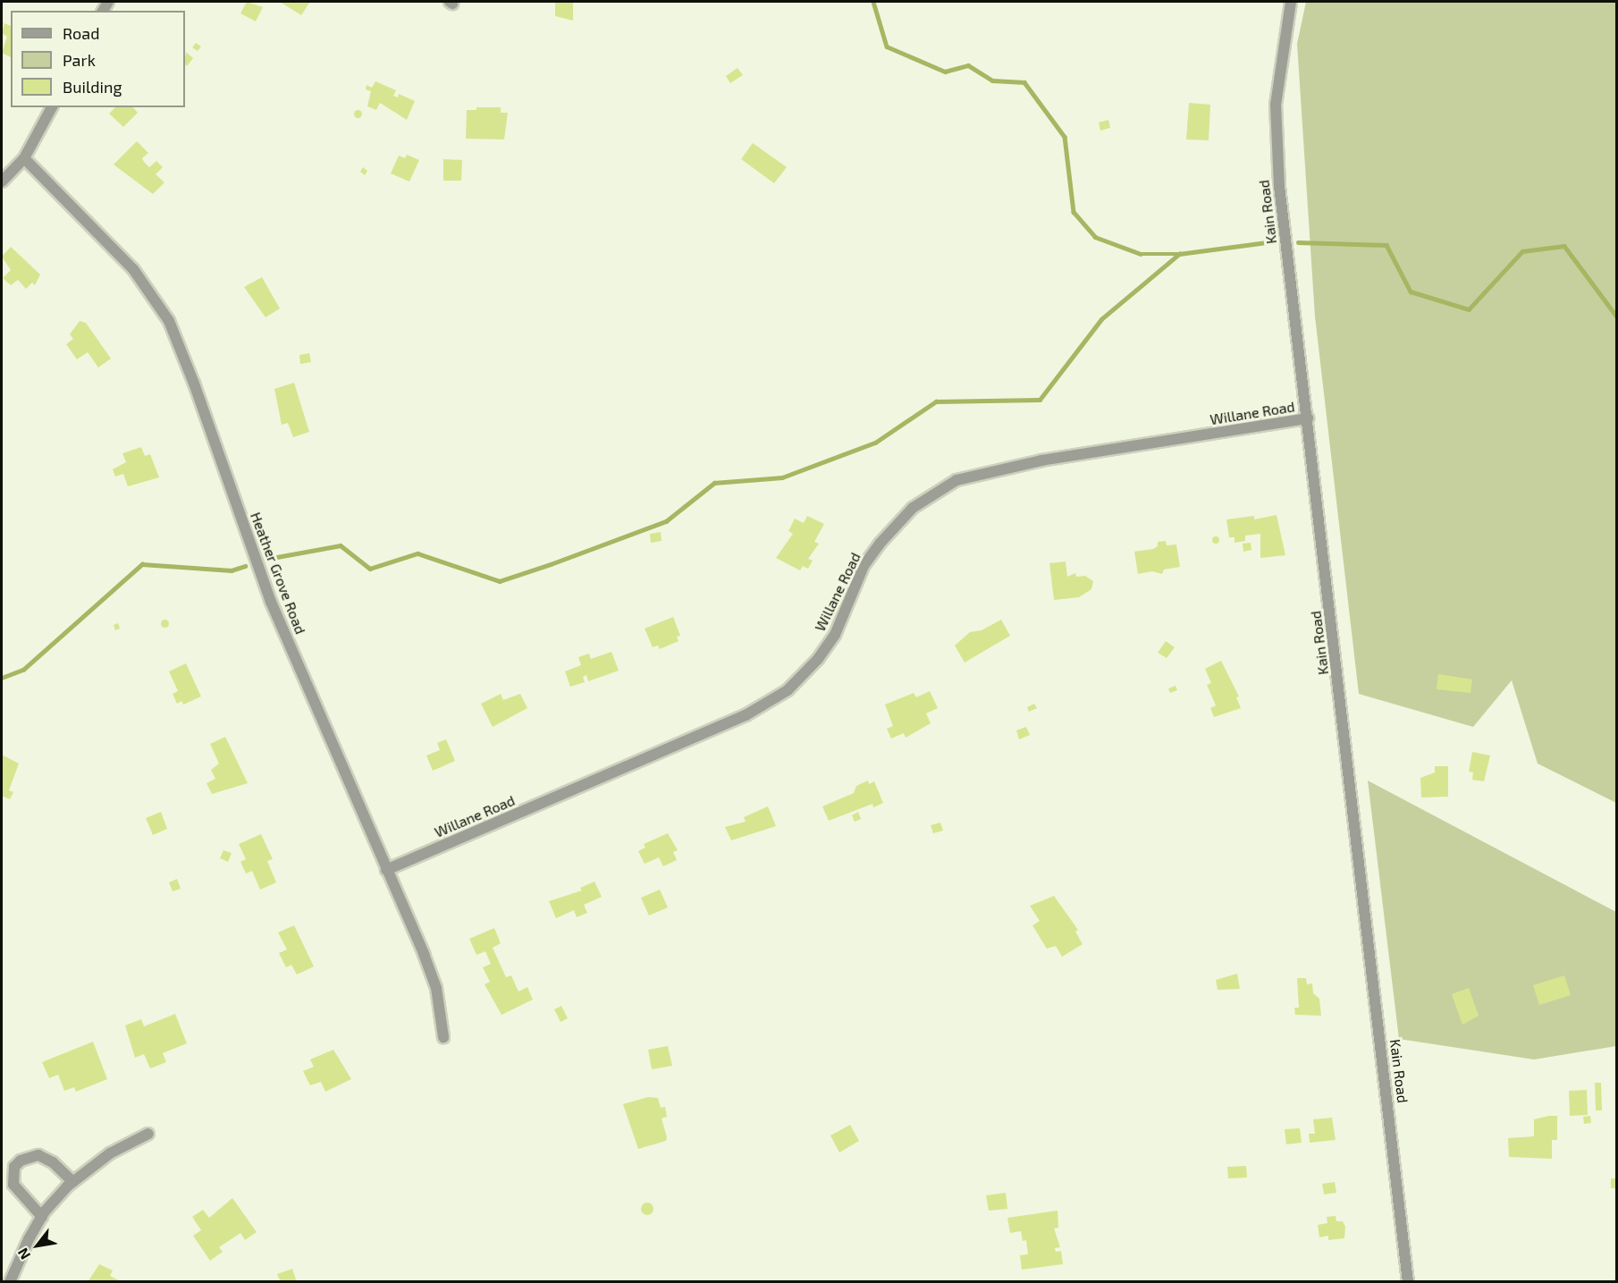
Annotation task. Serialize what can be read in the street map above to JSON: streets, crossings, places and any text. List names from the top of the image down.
{
  "streets": {
    "street": ["Kain Road", "Willane Road", "Heather Grove Road"]
  },
  "crossings": [
    ["Kain Road", "Willane Road"],
    ["Willane Road", "Heather Grove Road"]
  ],
  "legend": ["Road", "Park", "Building"],
  "north": "bottom left"
}
